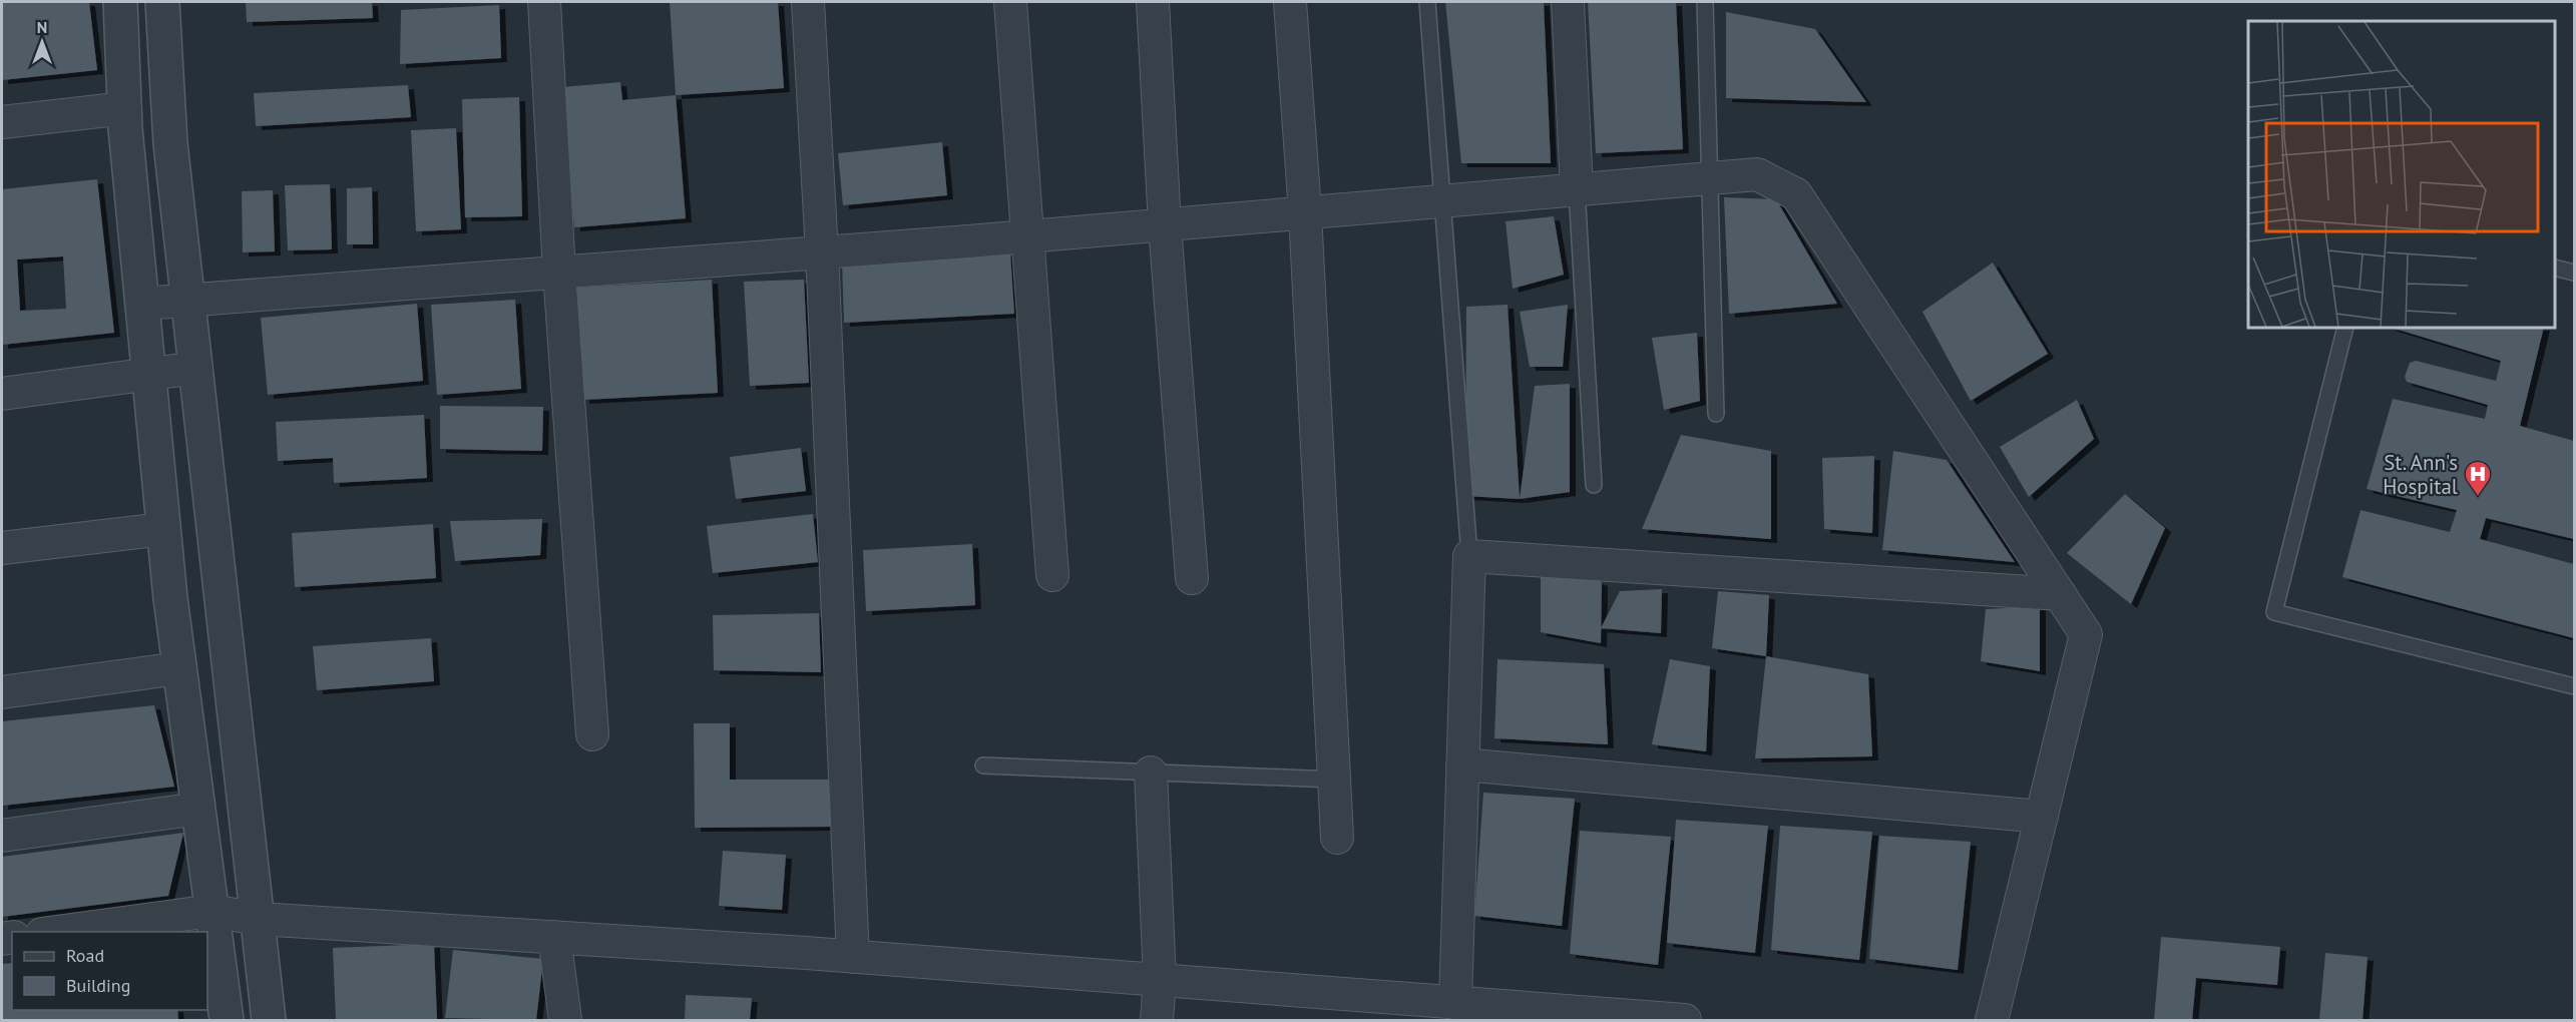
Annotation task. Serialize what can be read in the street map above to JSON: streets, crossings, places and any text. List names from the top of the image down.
{
  "places": {
    "hospital": ["St. Ann's Hospital"]
  },
  "legend": ["Road", "Building"],
  "north": "top"
}
